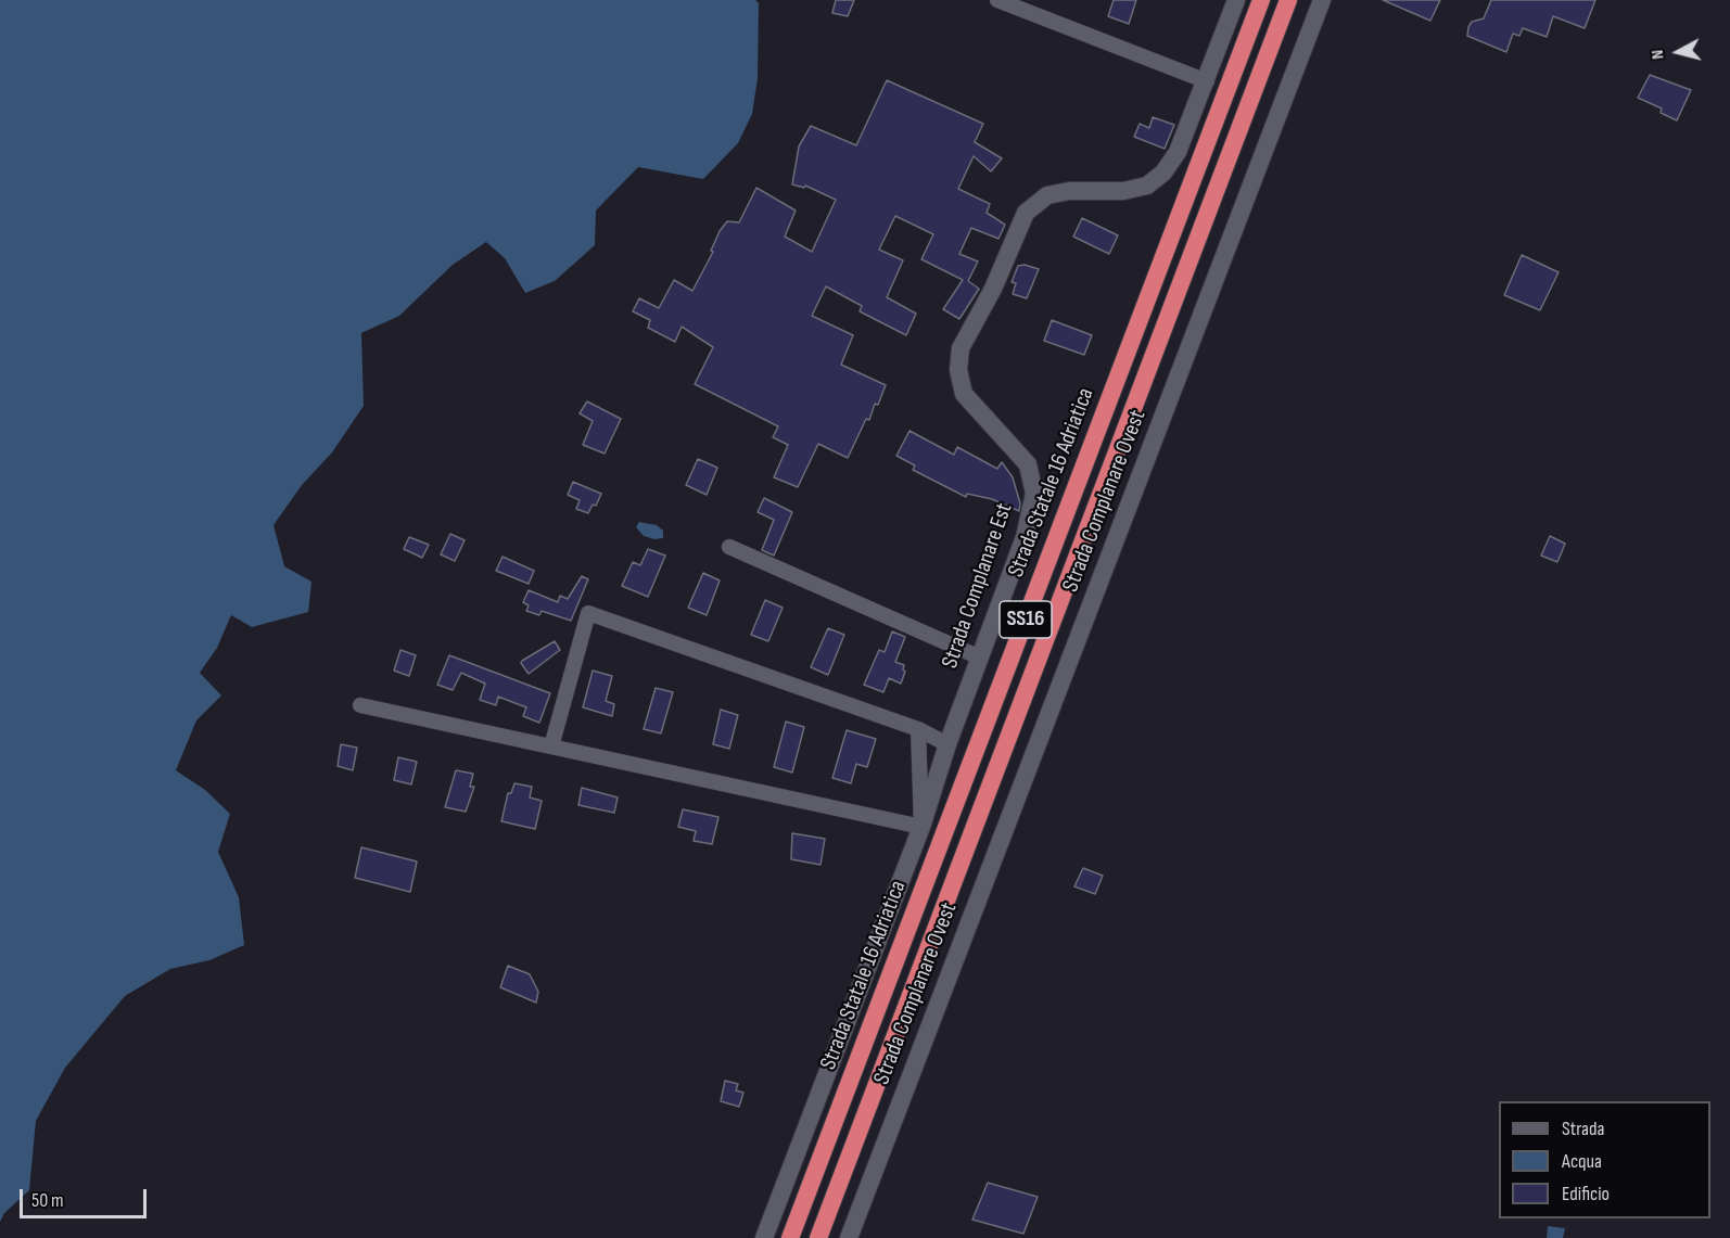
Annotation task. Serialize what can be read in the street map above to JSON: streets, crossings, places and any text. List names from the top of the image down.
{
  "streets": {
    "highway": ["Strada Statale 16 Adriatica", "SS16"],
    "street": ["Strada Complanare Ovest", "Strada Complanare Est"]
  },
  "legend": ["Strada", "Acqua", "Edificio"],
  "scale_bar": "50 m",
  "north": "left"
}
